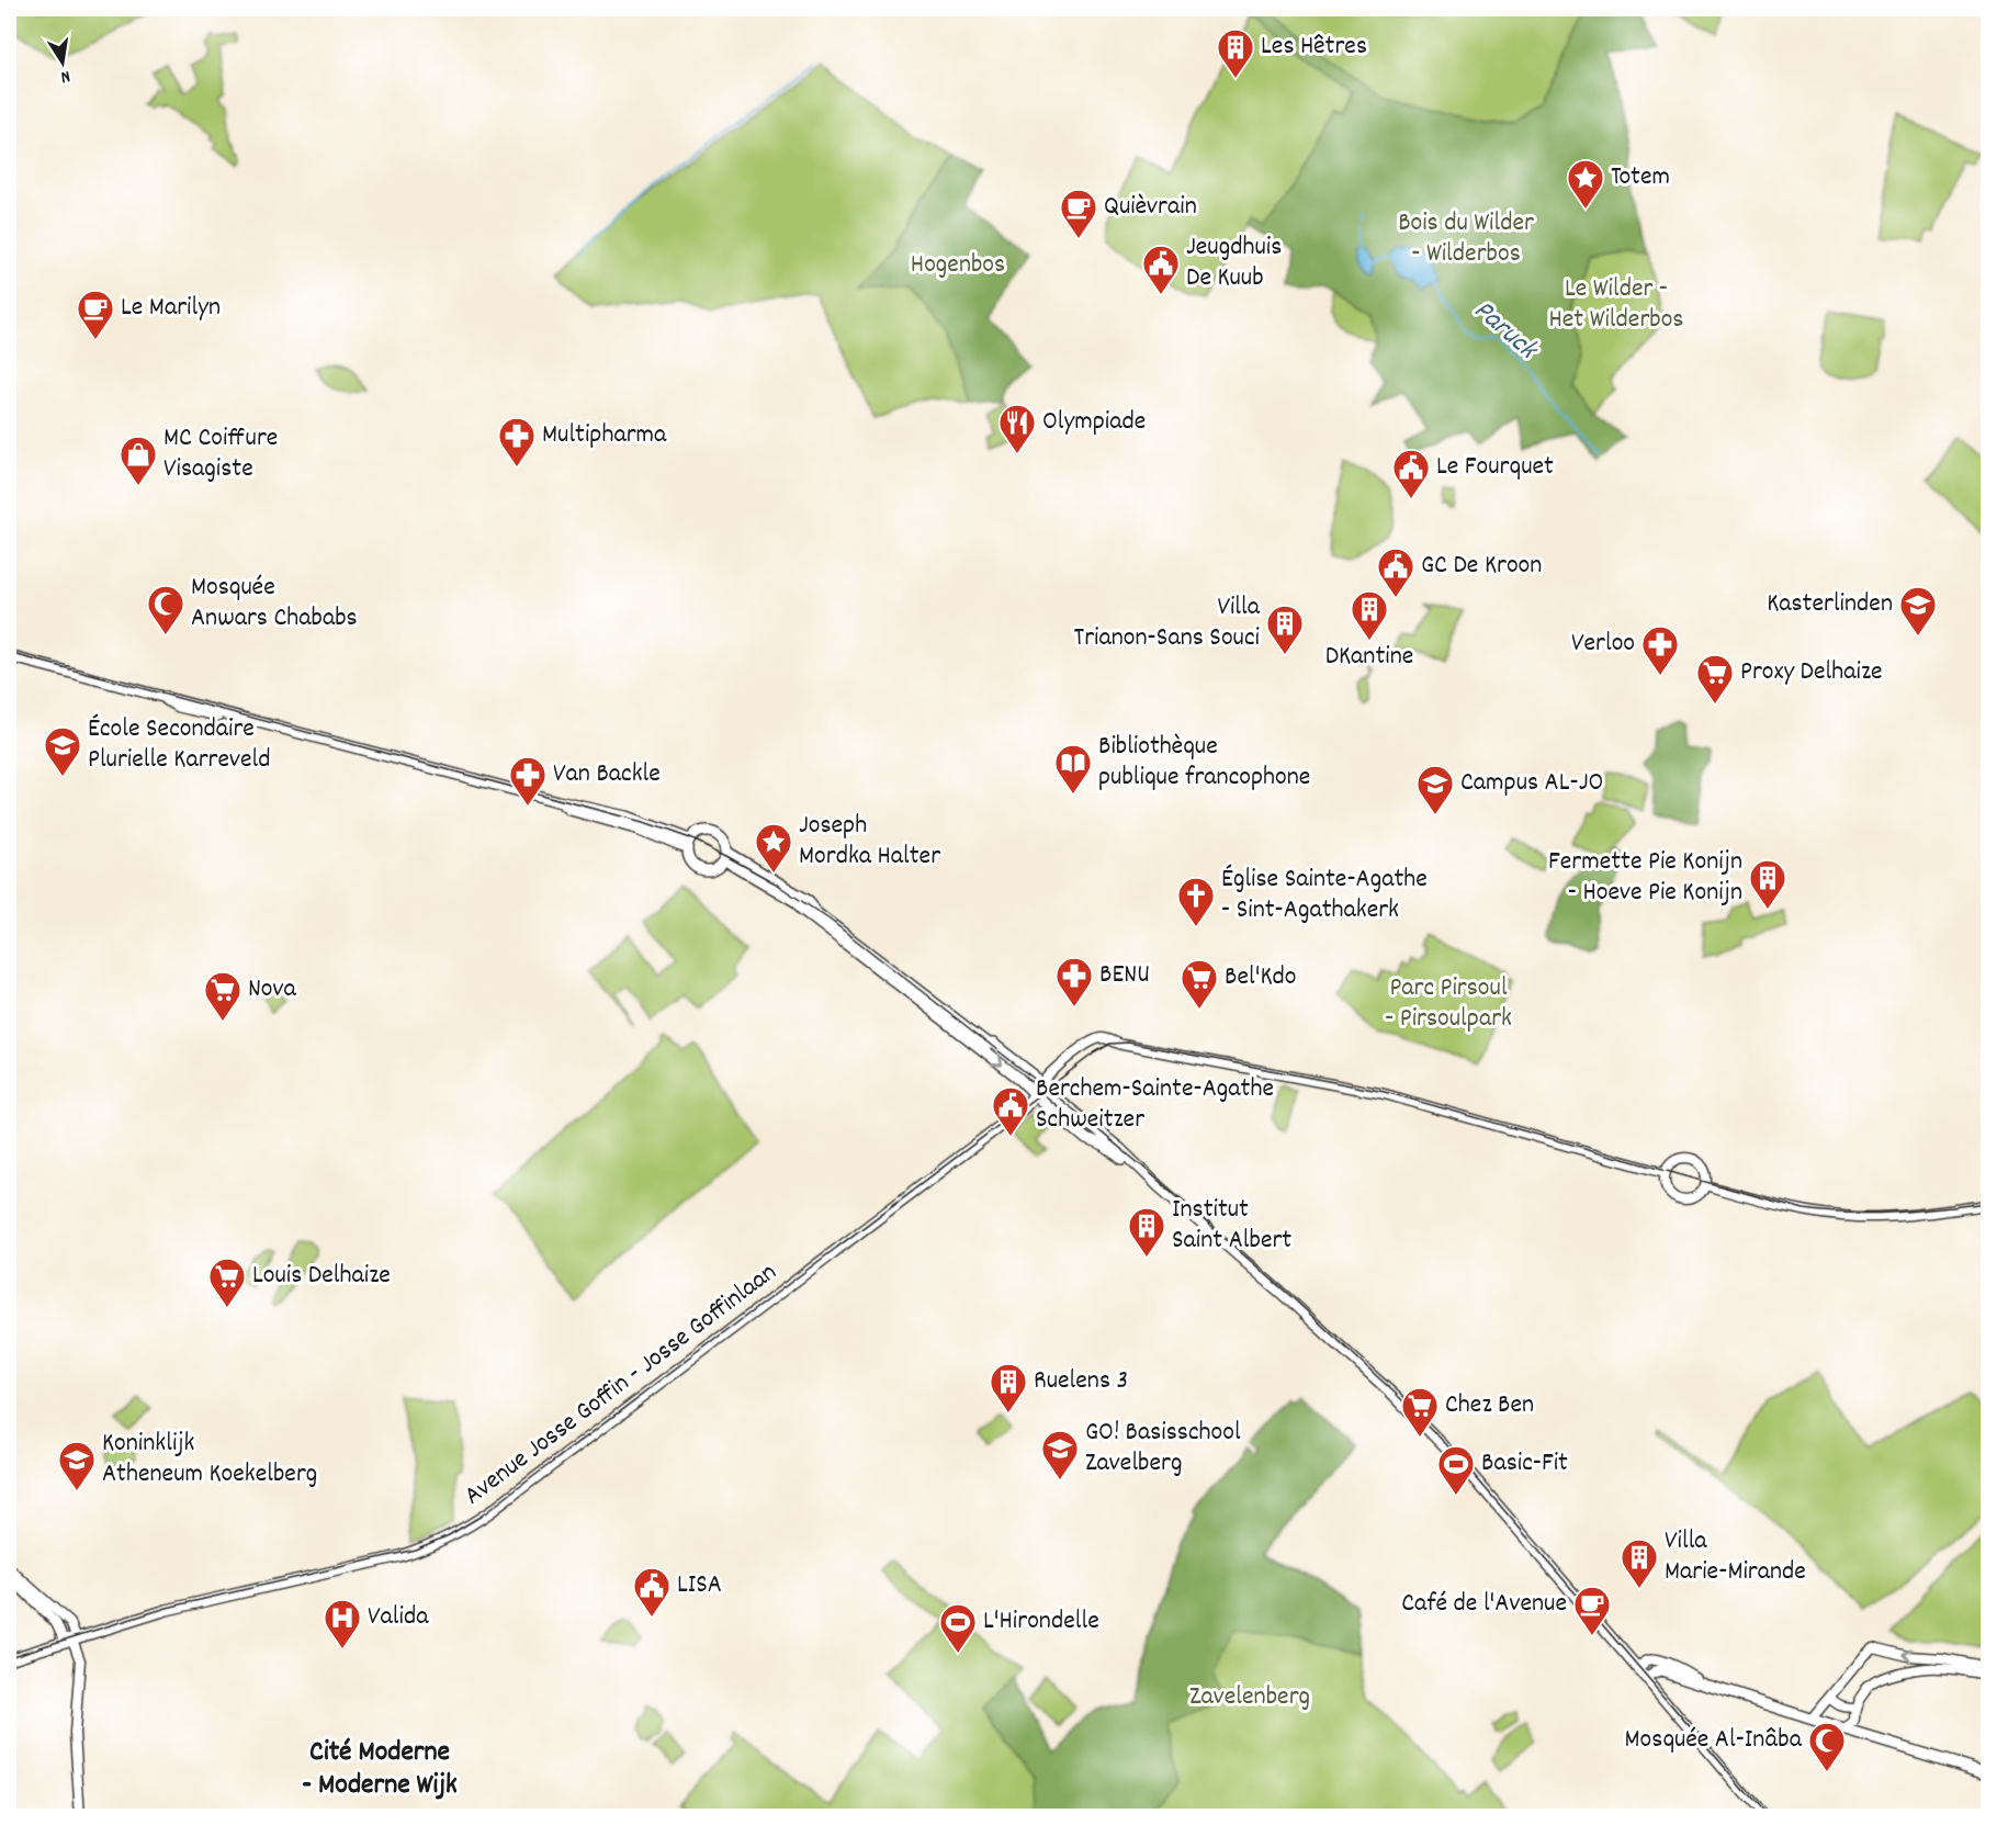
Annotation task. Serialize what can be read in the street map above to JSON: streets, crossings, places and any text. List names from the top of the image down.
{
  "streets": {
    "main road": ["Avenue Josse Goffin - Josse Goffinlaan"]
  },
  "districts": ["Cité Moderne - Moderne Wijk"],
  "water": ["Paruck"],
  "parks": [
    "Bois du Wilder - Wilderbos",
    "Hogenbos",
    "Le Wilder - Het Wilderbos",
    "Parc Pirsoul - Pirsoulpark",
    "Zavelenberg"
  ],
  "places": {
    "building": [
      "Les Hêtres",
      "DKantine",
      "Villa Trianon-Sans Souci",
      "Fermette Pie Konijn - Hoeve Pie Konijn",
      "Institut Saint Albert",
      "Ruelens 3",
      "Villa Marie-Mirande"
    ],
    "place": ["Totem", "Joseph Mordka Halter"],
    "cafe": ["Quièvrain", "Le Marilyn", "Café de l'Avenue"],
    "public building": [
      "Jeugdhuis De Kuub",
      "Le Fourquet",
      "GC De Kroon",
      "Berchem-Sainte-Agathe Schweitzer",
      "LISA"
    ],
    "restaurant": ["Olympiade"],
    "pharmacy": [
      "Multipharma",
      "Verloo",
      "Van Backle",
      "BENU"
    ],
    "shop": ["MC Coiffure Visagiste"],
    "mosque": ["Mosquée Anwars Chababs", "Mosquée Al-Inâba"],
    "school or university": [
      "Kasterlinden",
      "École Secondaire Plurielle Karreveld",
      "Campus AL-JO",
      "GO! Basisschool Zavelberg",
      "Koninklijk Atheneum Koekelberg"
    ],
    "supermarket": [
      "Proxy Delhaize",
      "Bel'Kdo",
      "Nova",
      "Louis Delhaize",
      "Chez Ben"
    ],
    "library": ["Bibliothèque publique francophone"],
    "church": ["Église Sainte-Agathe - Sint-Agathakerk"],
    "sports": ["Basic-Fit", "L'Hirondelle"],
    "hospital": ["Valida"]
  },
  "north": "bottom"
}
